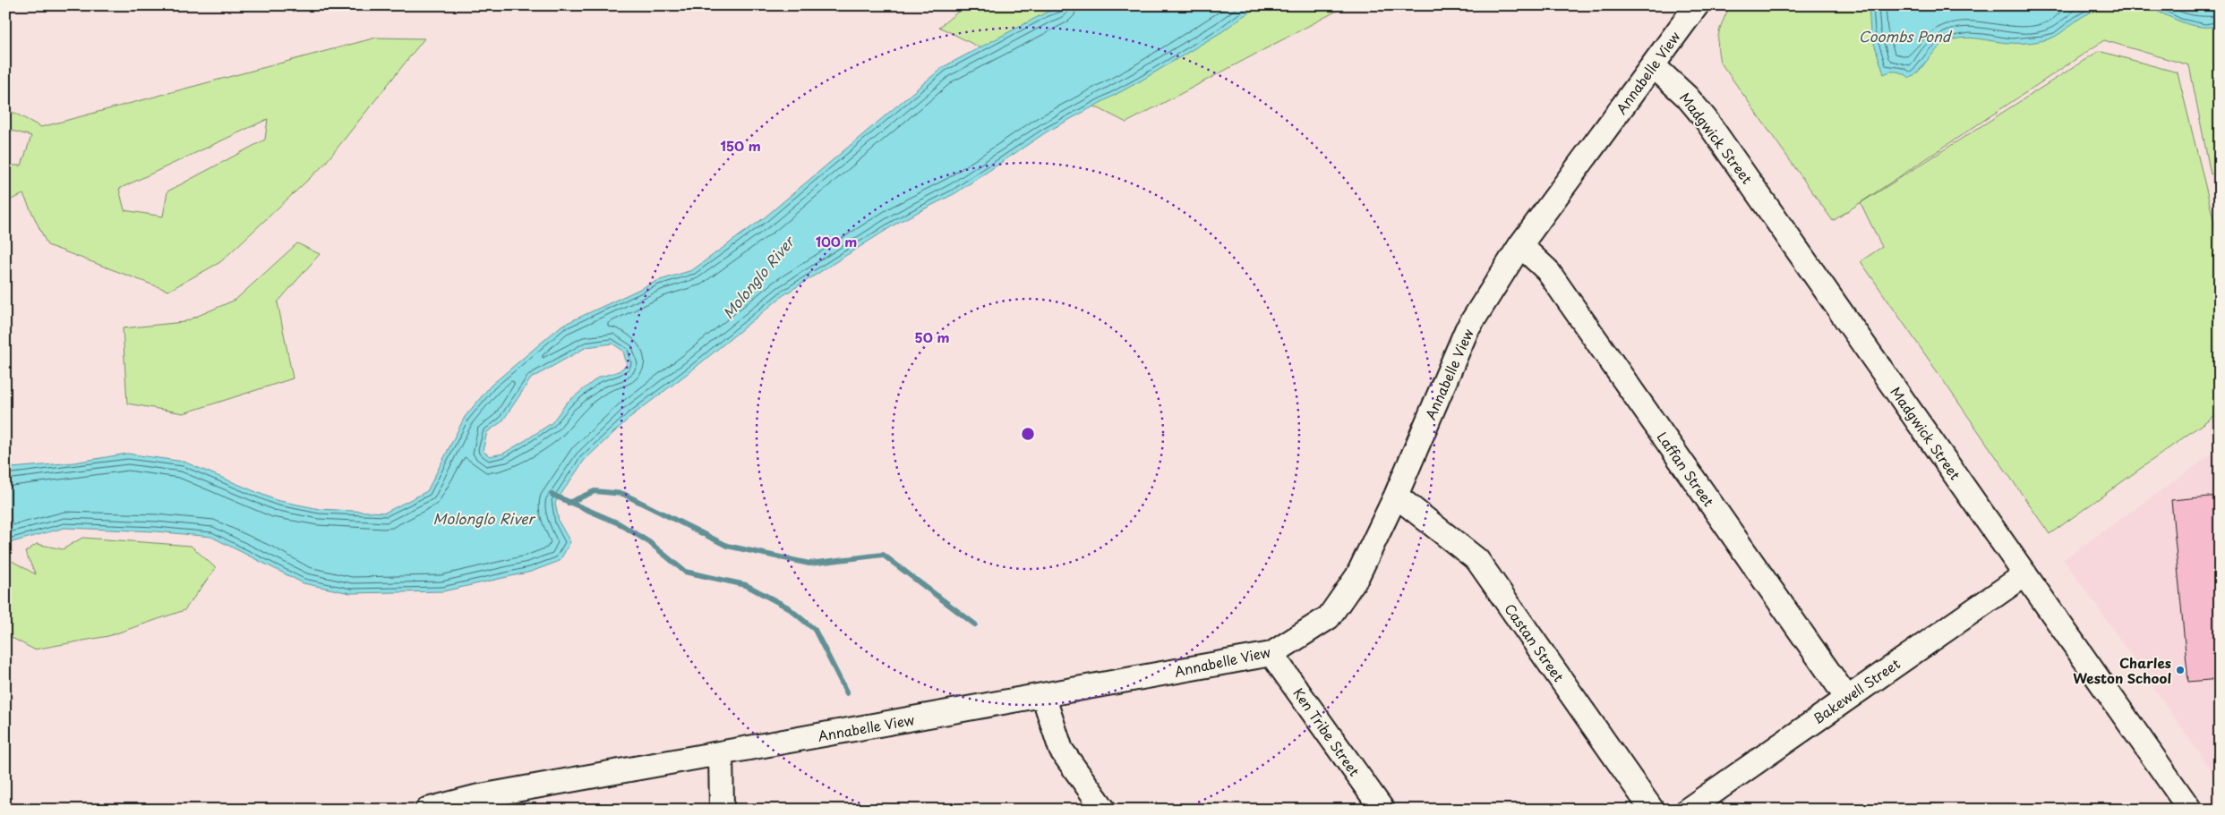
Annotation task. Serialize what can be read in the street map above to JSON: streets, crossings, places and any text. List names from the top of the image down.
{
  "streets": {
    "street": [
      "Annabelle View",
      "Madgwick Street",
      "Laffan Street",
      "Castan Street",
      "Bakewell Street",
      "Ken Tribe Street"
    ]
  },
  "crossings": [
    ["Annabelle View", "Madgwick Street"],
    ["Annabelle View", "Laffan Street"],
    ["Annabelle View", "Castan Street"],
    ["Annabelle View", "Ken Tribe Street"],
    ["Madgwick Street", "Bakewell Street"],
    ["Laffan Street", "Bakewell Street"]
  ],
  "water": ["Coombs Pond", "Molonglo River"],
  "places": ["Charles Weston School"],
  "rings": ["150 m", "100 m", "50 m"]
}
